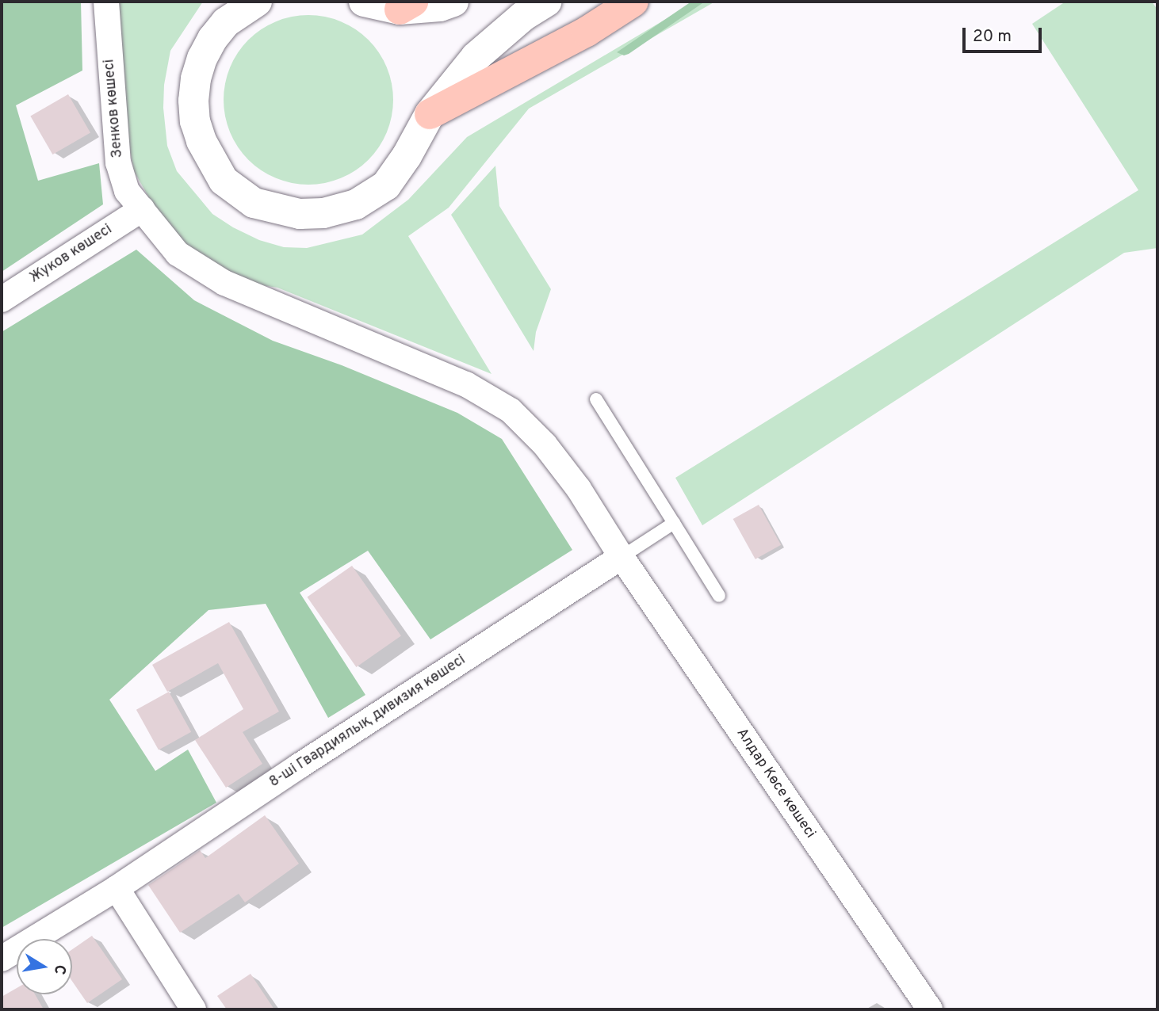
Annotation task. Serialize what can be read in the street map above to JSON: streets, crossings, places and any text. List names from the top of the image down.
{
  "streets": {
    "street": [
      "Зенков көшесі",
      "Жуков көшесі",
      "8-ші Гвардиялық дивизия көшесі",
      "Алдар Көсе көшесі"
    ]
  },
  "crossings": [
    ["Зенков көшесі", "Жуков көшесі"],
    ["Зенков көшесі", "8-ші Гвардиялық дивизия көшесі"],
    ["Зенков көшесі", "Алдар Көсе көшесі"],
    ["8-ші Гвардиялық дивизия көшесі", "Алдар Көсе көшесі"]
  ],
  "scale_bar": "20 m",
  "north": "right"
}
